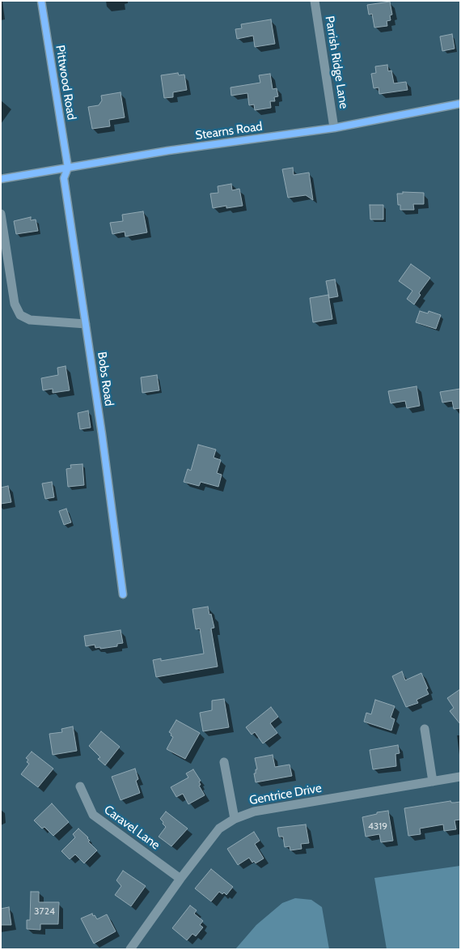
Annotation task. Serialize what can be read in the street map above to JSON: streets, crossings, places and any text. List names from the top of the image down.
{
  "streets": {
    "street": [
      "Parrish Ridge Lane",
      "Pittwood Road",
      "Stearns Road",
      "Bobs Road",
      "Gentrice Drive",
      "Caravel Lane"
    ]
  },
  "crossings": [
    ["Parrish Ridge Lane", "Stearns Road"],
    ["Pittwood Road", "Stearns Road"],
    ["Pittwood Road", "Bobs Road"],
    ["Stearns Road", "Bobs Road"],
    ["Gentrice Drive", "Caravel Lane"]
  ],
  "house_numbers": ["4319", "3724"]
}
